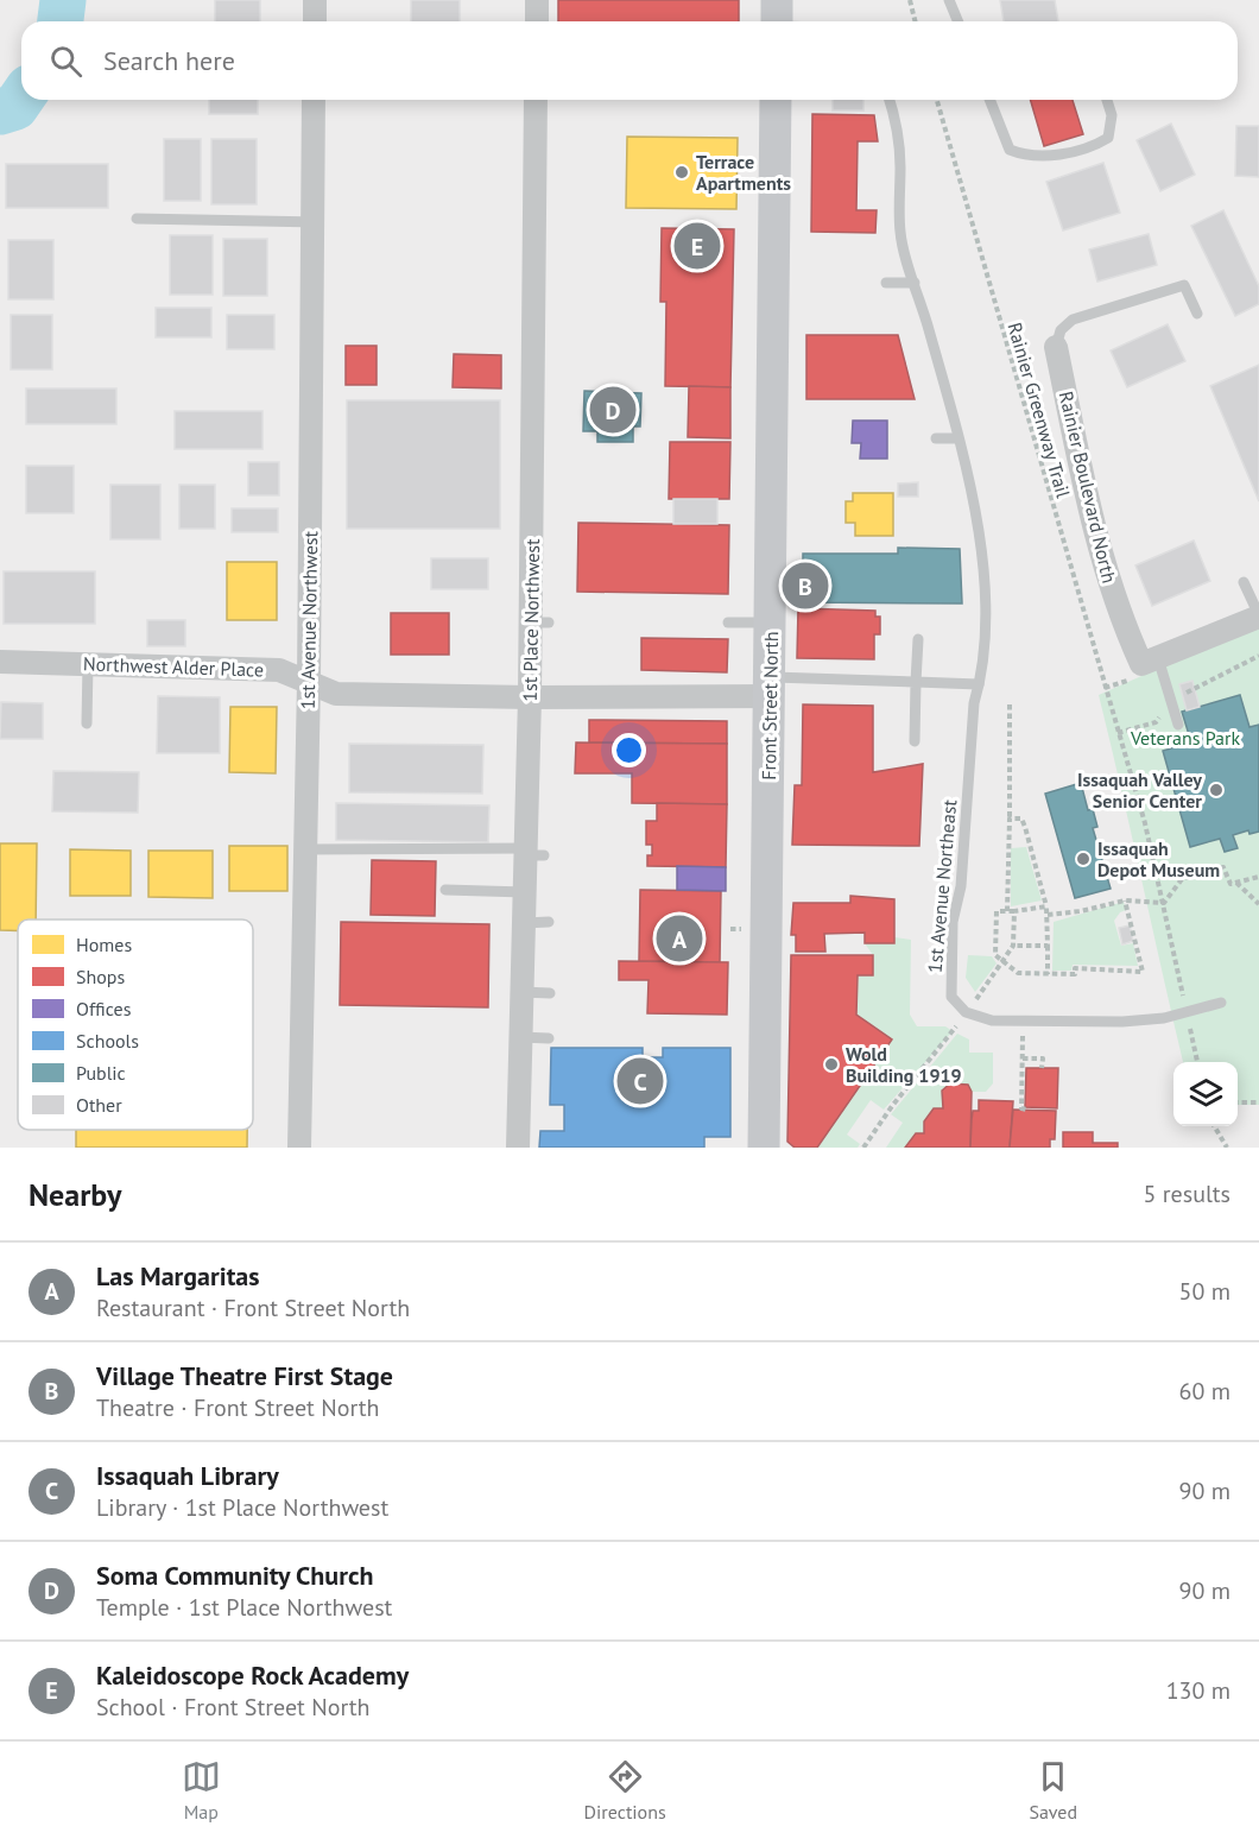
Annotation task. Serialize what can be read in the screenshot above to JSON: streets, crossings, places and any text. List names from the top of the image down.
{
  "streets": {
    "main road": ["Front Street North"],
    "street": [
      "Rainier Boulevard North",
      "1st Avenue Northwest",
      "1st Place Northwest",
      "Northwest Alder Place"
    ],
    "lane": ["1st Avenue Northeast"],
    "path": ["Rainier Greenway Trail"]
  },
  "crossings": [
    ["1st Avenue Northwest", "Northwest Alder Place"],
    ["1st Place Northwest", "Northwest Alder Place"],
    ["Northwest Alder Place", "Front Street North"]
  ],
  "parks": ["Veterans Park"],
  "places": [
    "Terrace Apartments",
    "Issaquah Valley Senior Center",
    "Issaquah Depot Museum",
    "Wold Building 1919"
  ],
  "legend": [
    "Homes",
    "Shops",
    "Offices",
    "Schools",
    "Public",
    "Other"
  ],
  "page": {
    "search": "Search here",
    "pins": [
      "E",
      "D",
      "B",
      "A",
      "C"
    ],
    "heading": ["Nearby", "5 results"],
    "list": [
      {
        "mark": "A",
        "name": "Las Margaritas",
        "note": "Restaurant · Front Street North",
        "value": "50 m"
      },
      {
        "mark": "B",
        "name": "Village Theatre First Stage",
        "note": "Theatre · Front Street North",
        "value": "60 m"
      },
      {
        "mark": "C",
        "name": "Issaquah Library",
        "note": "Library · 1st Place Northwest",
        "value": "90 m"
      },
      {
        "mark": "D",
        "name": "Soma Community Church",
        "note": "Temple · 1st Place Northwest",
        "value": "90 m"
      },
      {
        "mark": "E",
        "name": "Kaleidoscope Rock Academy",
        "note": "School · Front Street North",
        "value": "130 m"
      }
    ],
    "nav": ["Map", "Directions", "Saved"]
  }
}
